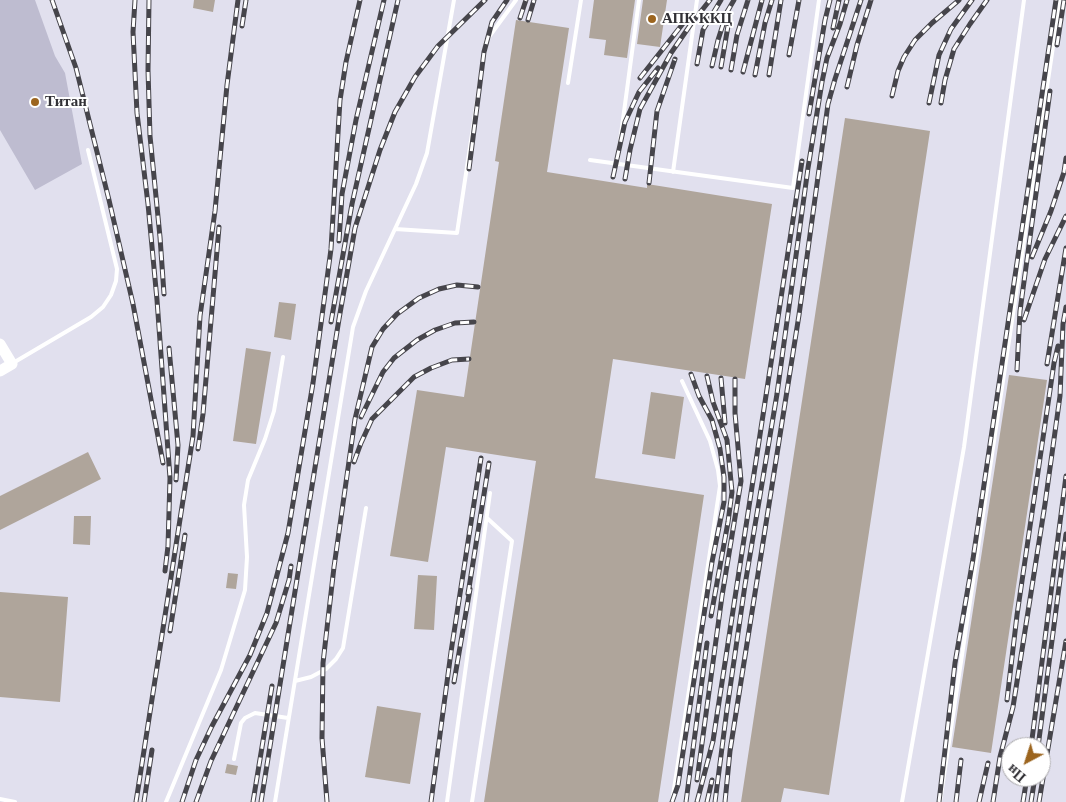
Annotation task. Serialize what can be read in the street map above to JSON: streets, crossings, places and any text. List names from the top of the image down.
{
  "places": ["АПК ККЦ", "Титан"],
  "north": "bottom left"
}
